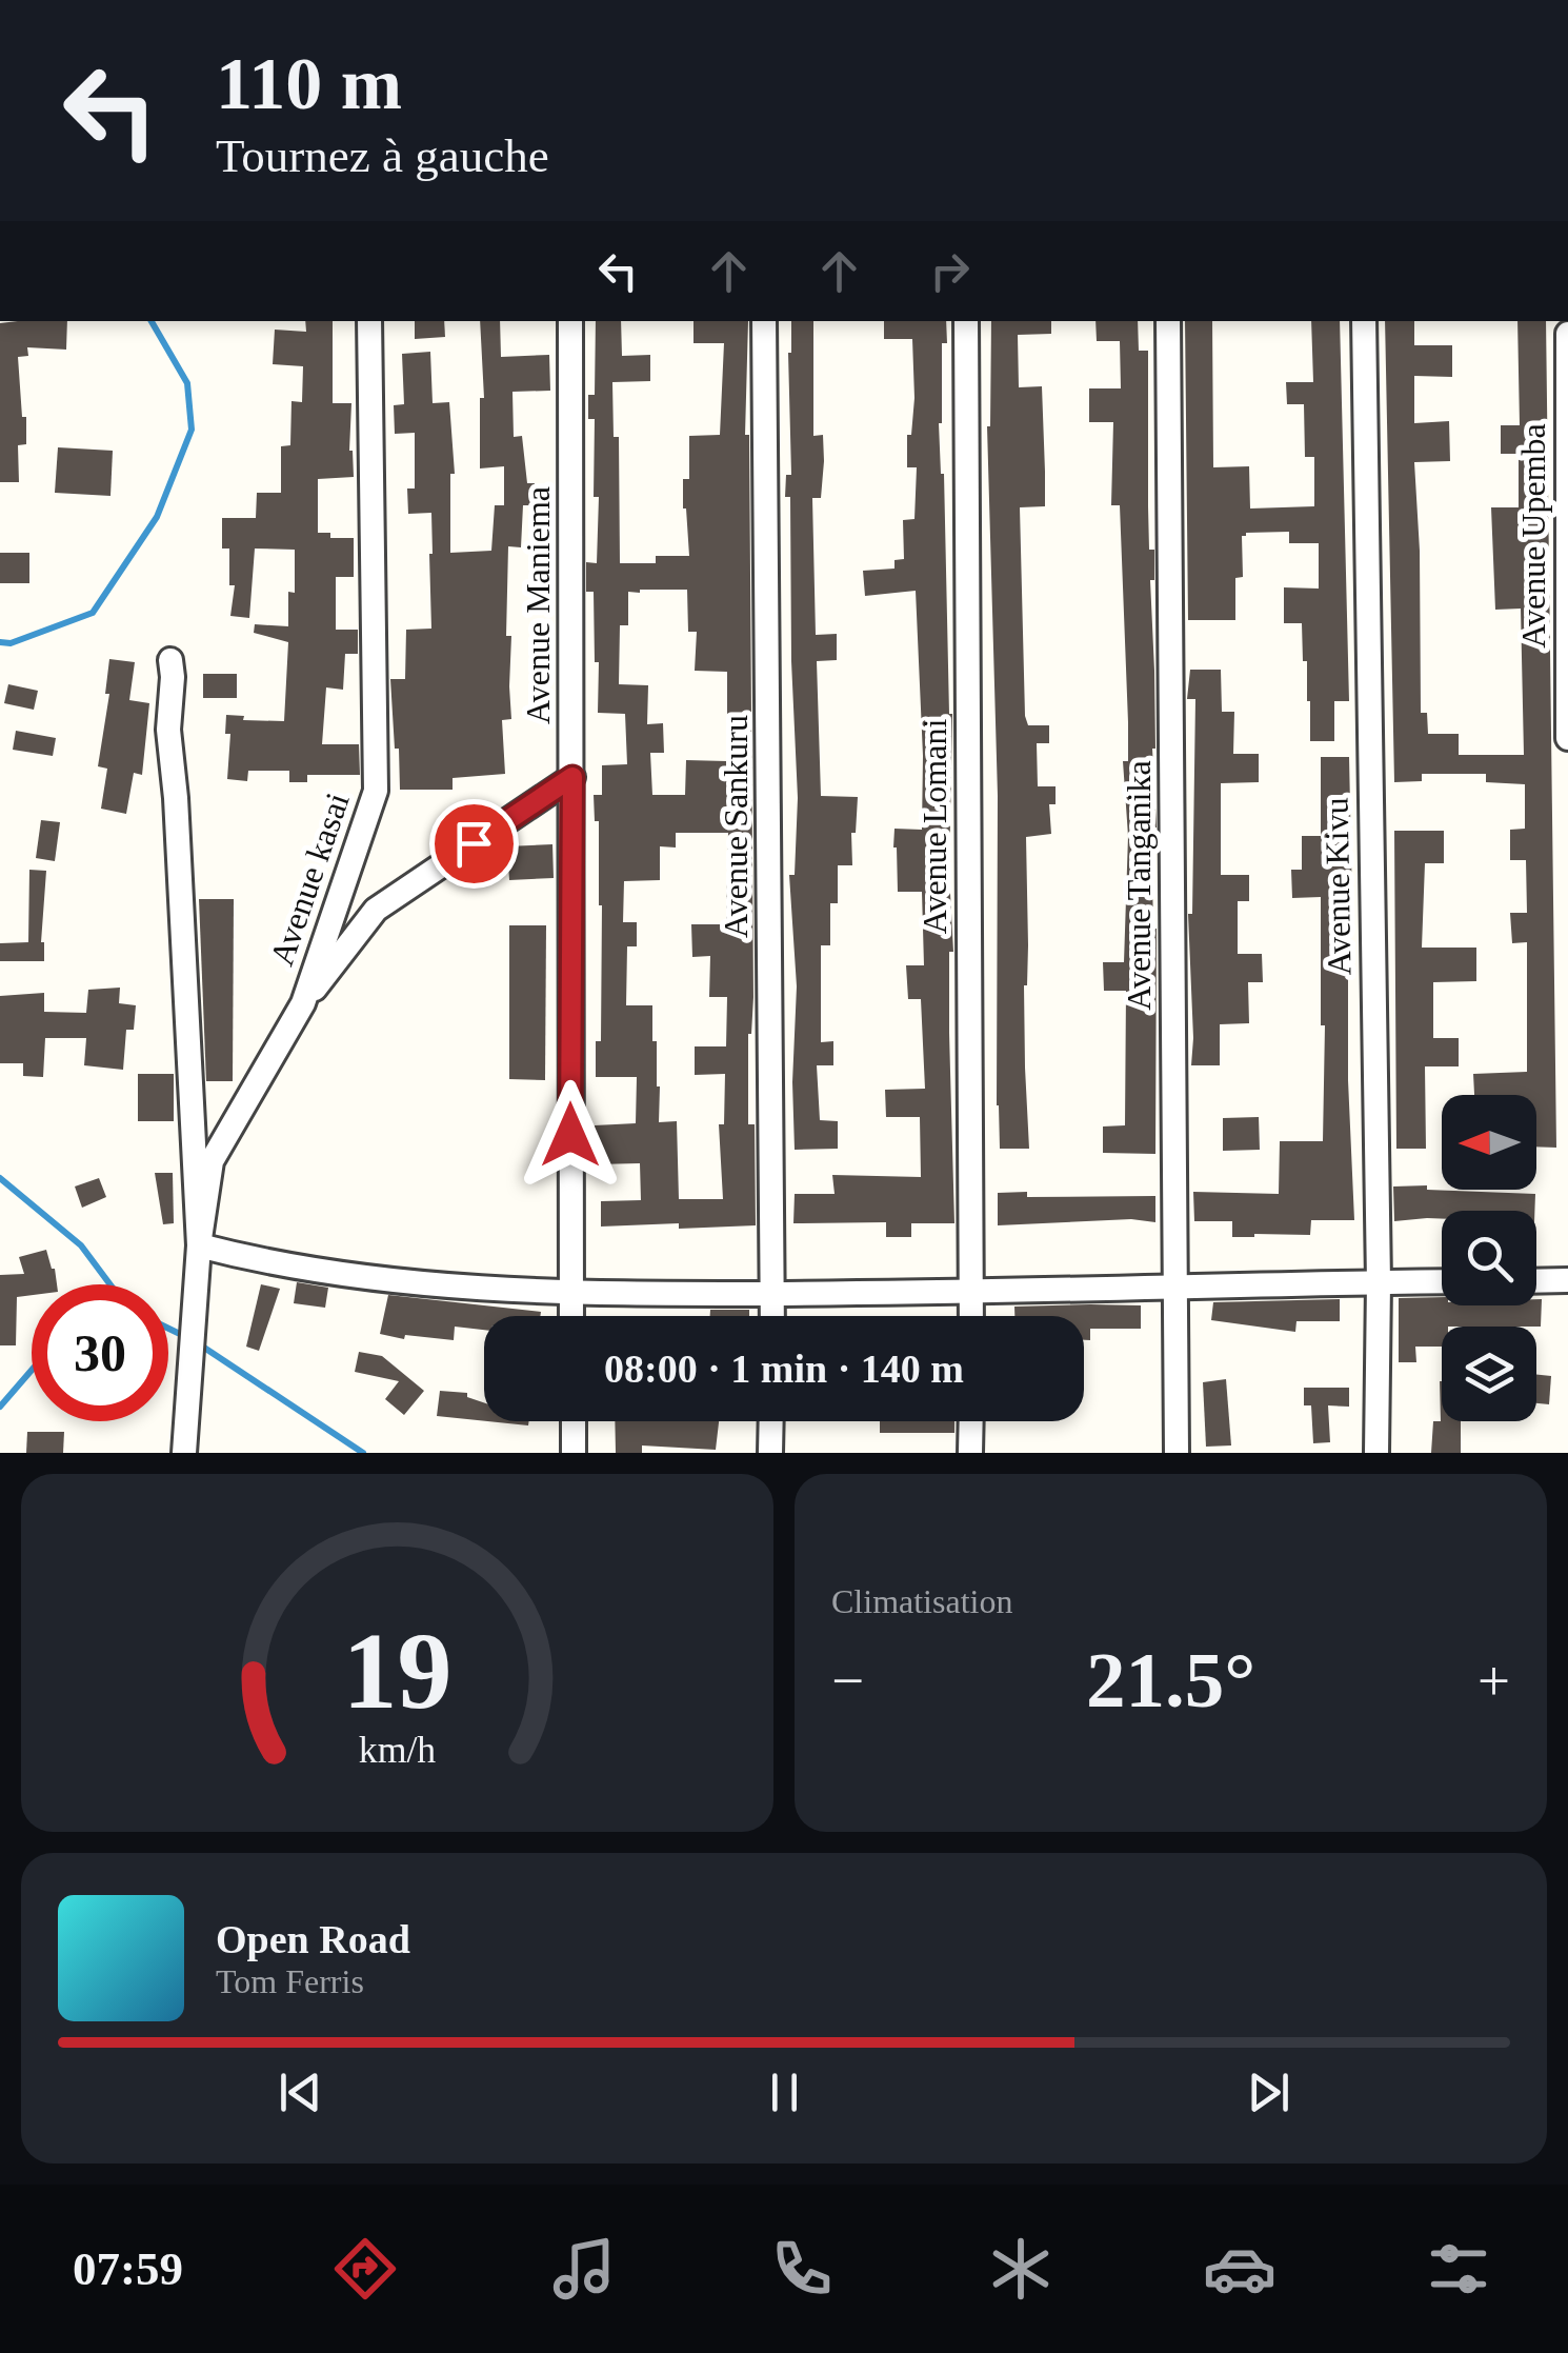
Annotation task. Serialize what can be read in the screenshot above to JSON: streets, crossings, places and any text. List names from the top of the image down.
{
  "streets": {
    "street": [
      "Avenue Upemba",
      "Avenue Maniema",
      "Avenue Sankuru",
      "Avenue Lomani",
      "Avenue kasai",
      "Avenue Tanganika",
      "Avenue Kivu"
    ]
  },
  "north": "left",
  "page": {
    "turn": ["110 m", "Tournez à gauche"],
    "limit": "30",
    "trip": "08:00 · 1 min · 140 m",
    "tile": "Climatisation",
    "heat": ["−", "21.5°", "+"],
    "song": ["Open Road", "Tom Ferris"],
    "tabs": "07:59",
    "gauge": ["19", "km/h"]
  }
}
